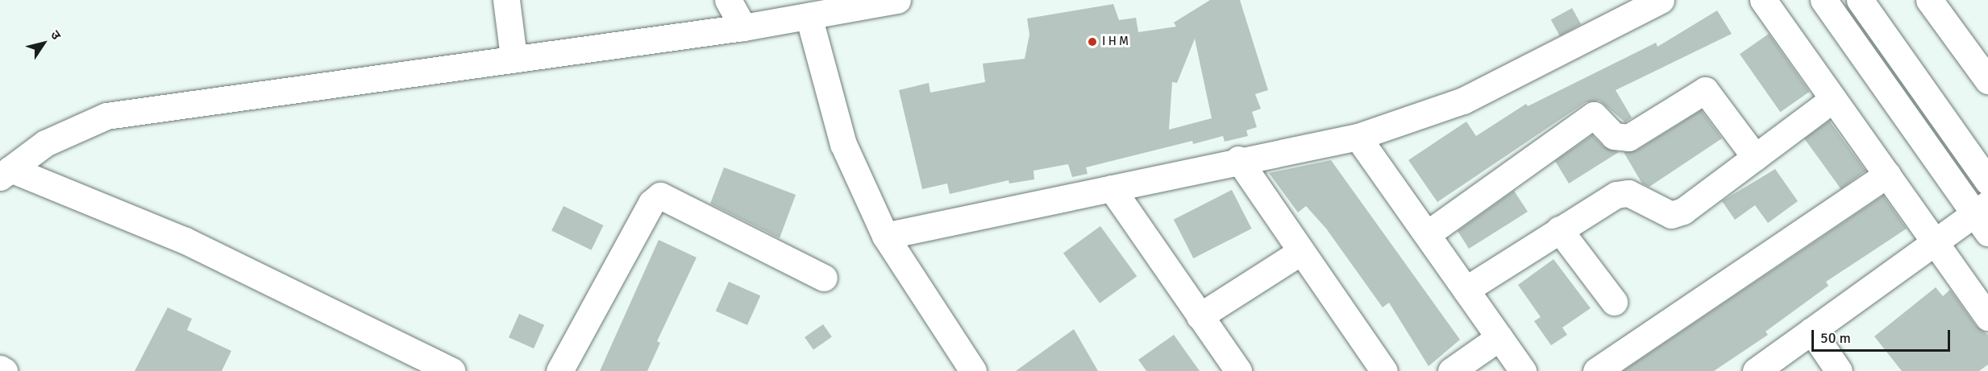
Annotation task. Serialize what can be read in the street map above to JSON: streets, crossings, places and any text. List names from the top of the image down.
{
  "places": ["I H M"],
  "scale_bar": "50 m",
  "north": "top right"
}
